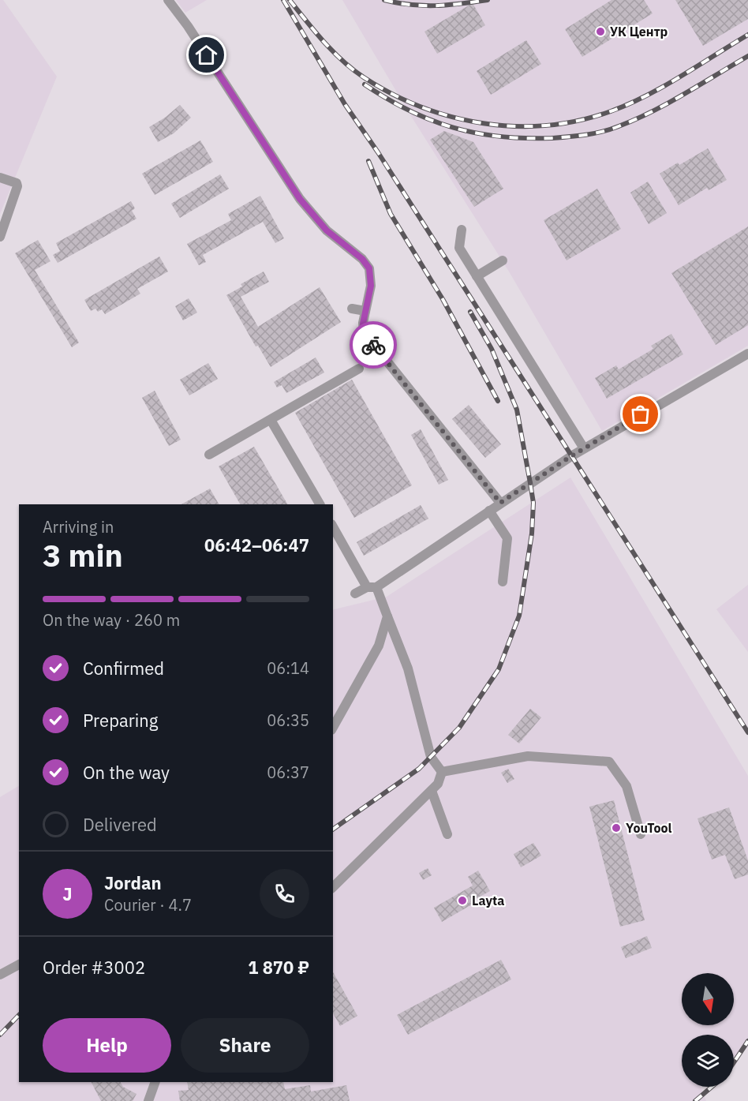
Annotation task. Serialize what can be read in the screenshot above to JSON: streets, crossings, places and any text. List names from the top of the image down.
{
  "places": ["УК Центр", "YouTool", "Layta"],
  "north": "bottom",
  "page": {
    "heading": ["3 min", "Arriving in", "06:42–06:47"],
    "panel": [
      "Jordan",
      "Courier · 4.7",
      "Order #3002",
      "1 870 ₽"
    ],
    "bar": "On the way · 260 m",
    "list": [
      ["Confirmed", "06:14"],
      ["Preparing", "06:35"],
      ["On the way", "06:37"],
      "Delivered"
    ],
    "round": "J",
    "buttons": ["Help", "Share"]
  }
}
